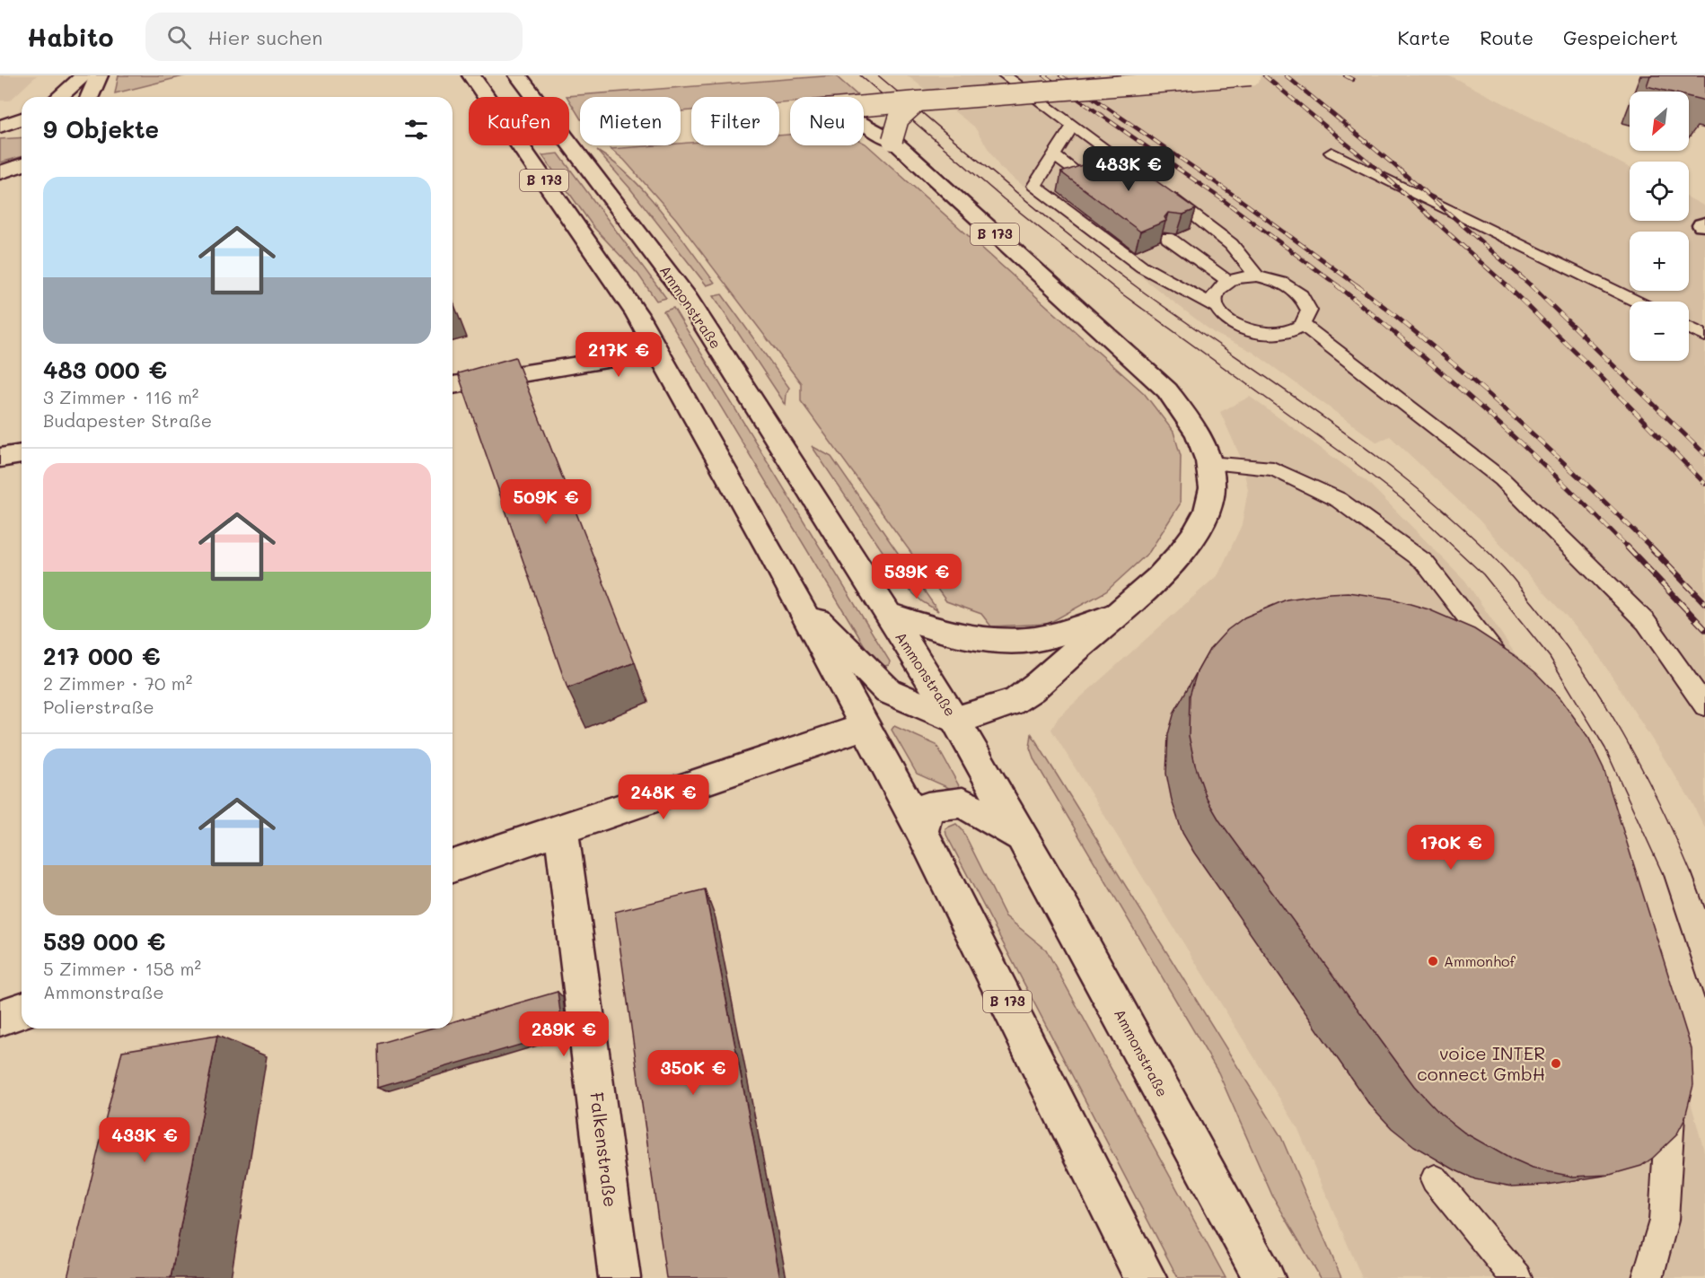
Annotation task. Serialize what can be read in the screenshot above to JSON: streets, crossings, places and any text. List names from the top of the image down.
{
  "streets": {
    "main road": ["B 173", "Ammonstraße", "Falkenstraße"]
  },
  "crossings": [
    ["B 173", "Ammonstraße"]
  ],
  "places": ["Ammonhof", "voice INTER connect GmbH"],
  "north": "bottom left",
  "page": {
    "header": "Habito",
    "search": "Hier suchen",
    "nav": ["Karte", "Route", "Gespeichert"],
    "map_buttons": ["+", "−"],
    "chip": [
      "Kaufen",
      "Mieten",
      "Filter",
      "Neu"
    ],
    "heading": "9 Objekte",
    "price": [
      "483K €",
      "217K €",
      "509K €",
      "539K €",
      "248K €",
      "170K €",
      "289K €",
      "350K €",
      "433K €"
    ],
    "list": [
      {
        "name": "483 000 €",
        "note": "3 Zimmer · 116 m² · Budapester Straße"
      },
      {
        "name": "217 000 €",
        "note": "2 Zimmer · 70 m² · Polierstraße"
      },
      {
        "name": "539 000 €",
        "note": "5 Zimmer · 158 m² · Ammonstraße"
      }
    ]
  }
}
